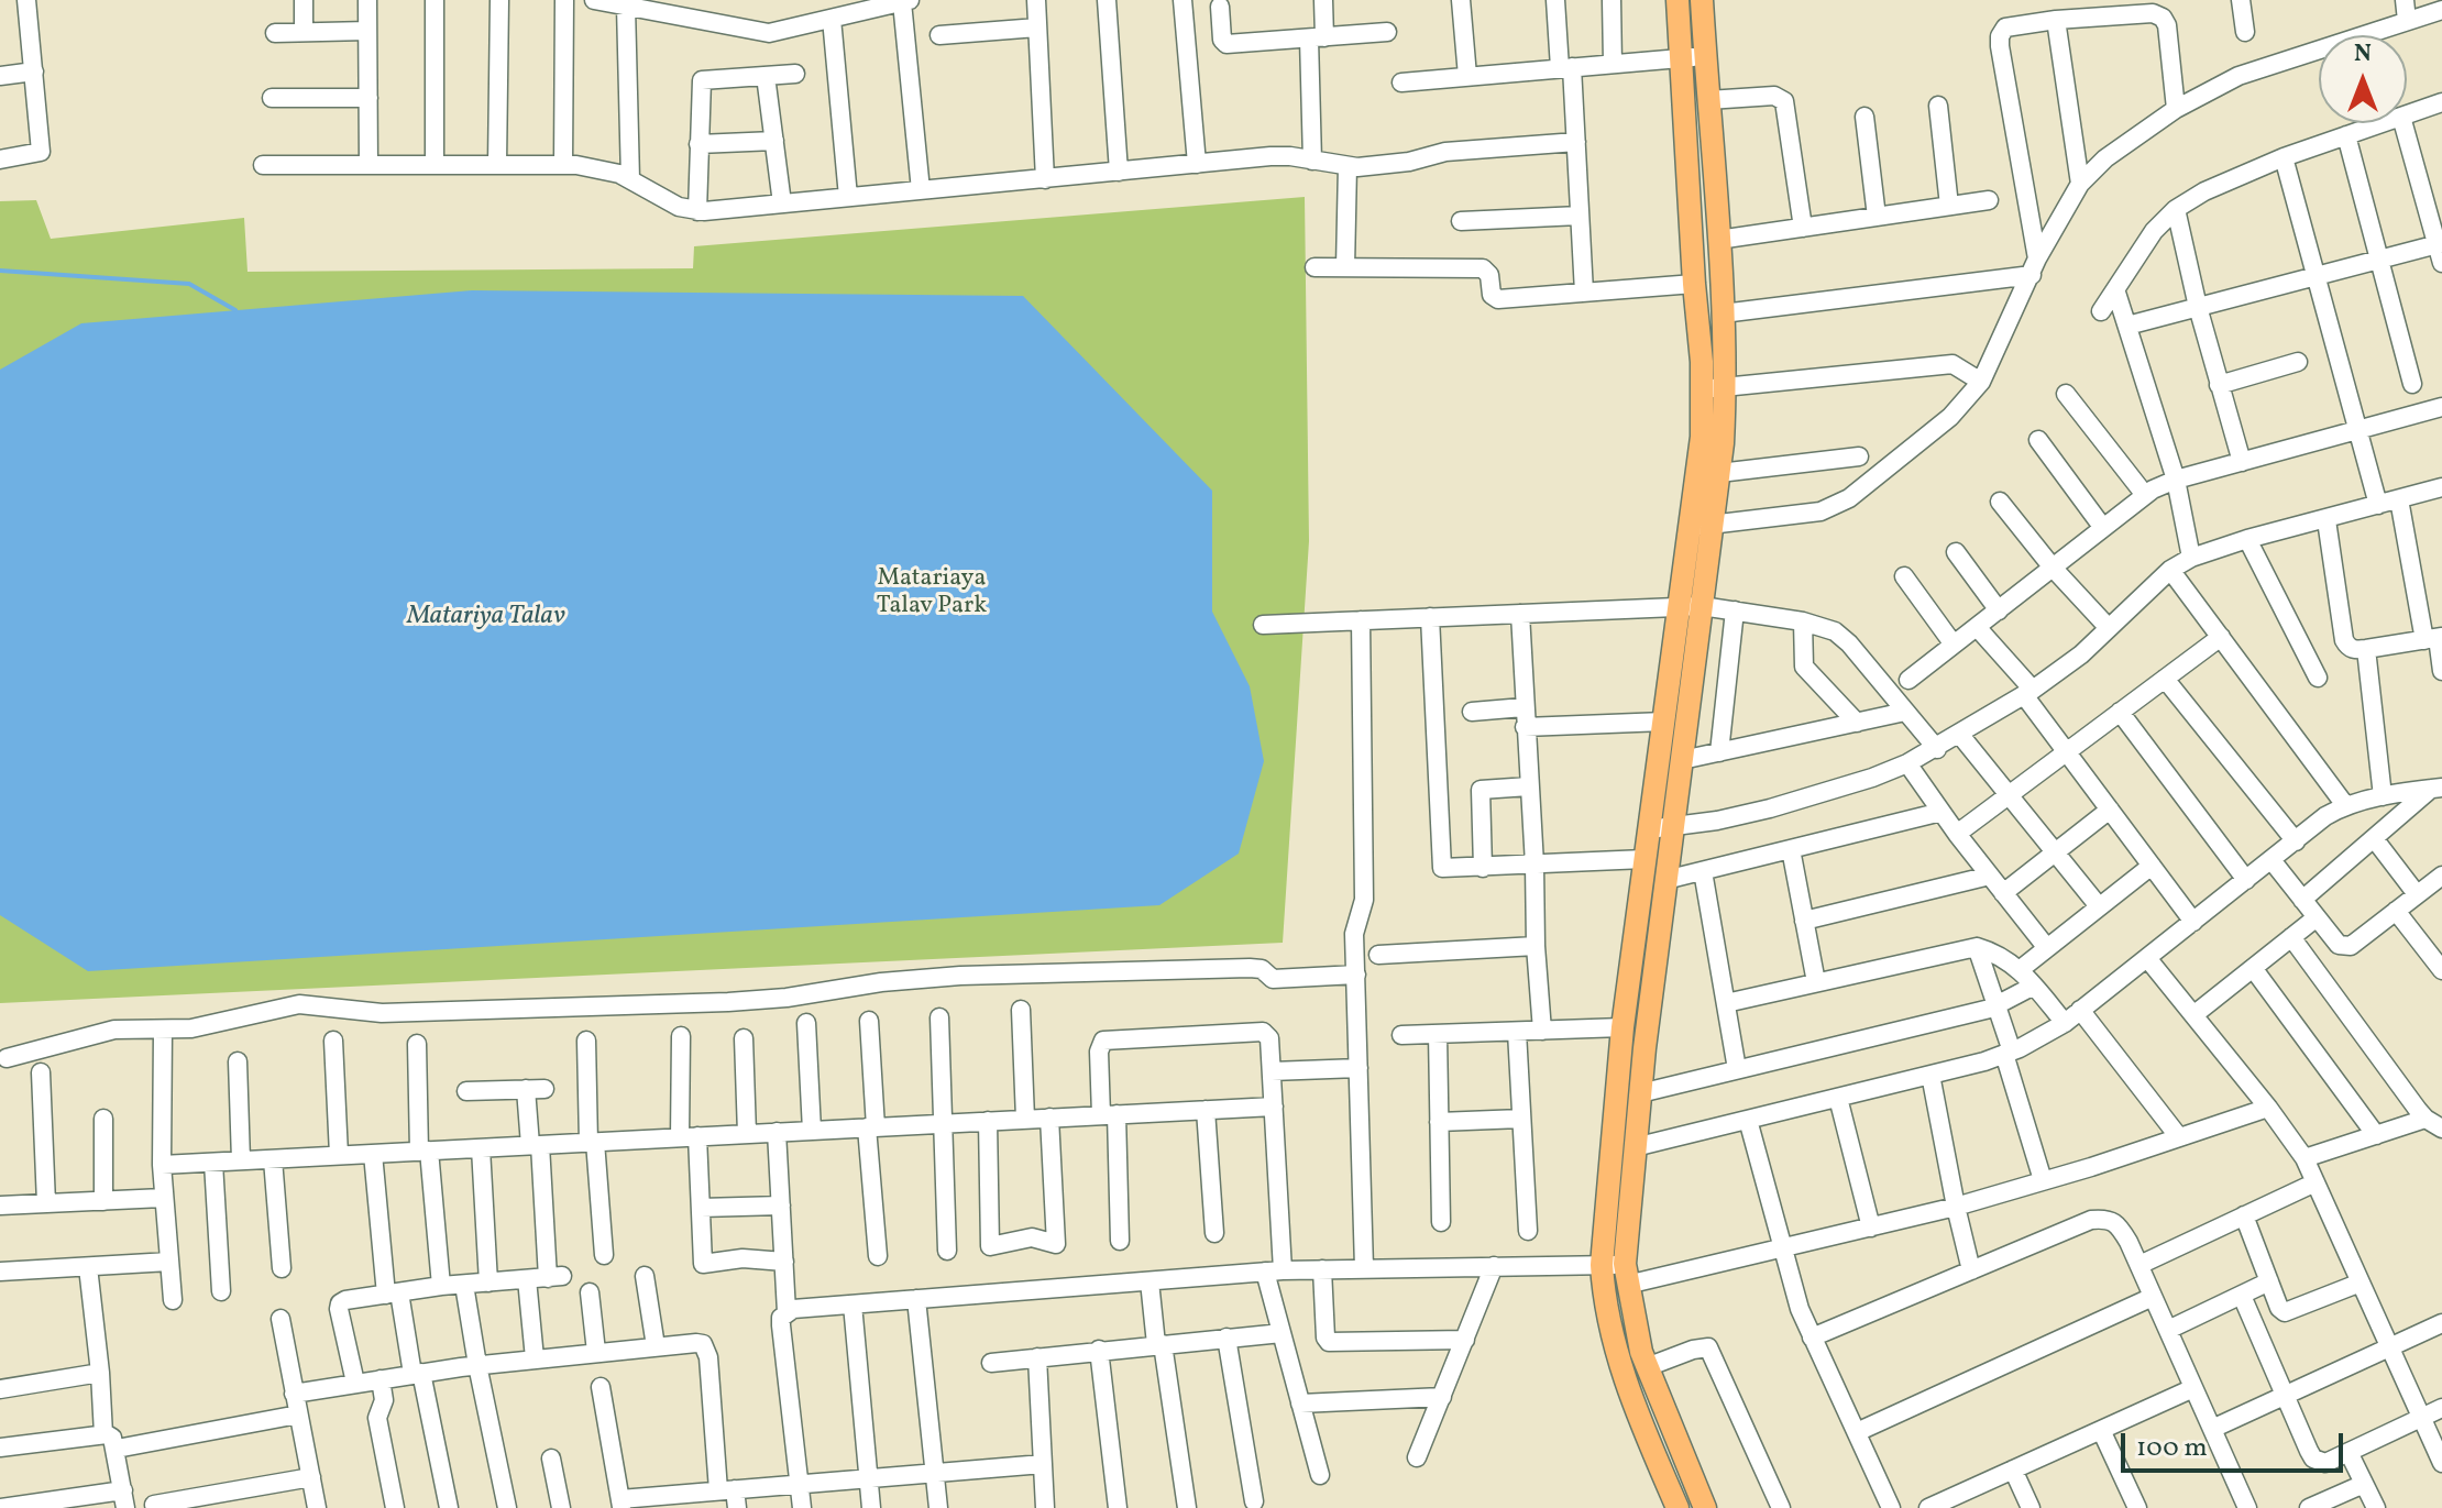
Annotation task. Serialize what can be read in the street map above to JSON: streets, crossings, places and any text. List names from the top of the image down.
{
  "water": ["Matariya Talav"],
  "parks": ["Matariaya Talav Park"],
  "scale_bar": "100 m",
  "north": "top"
}
